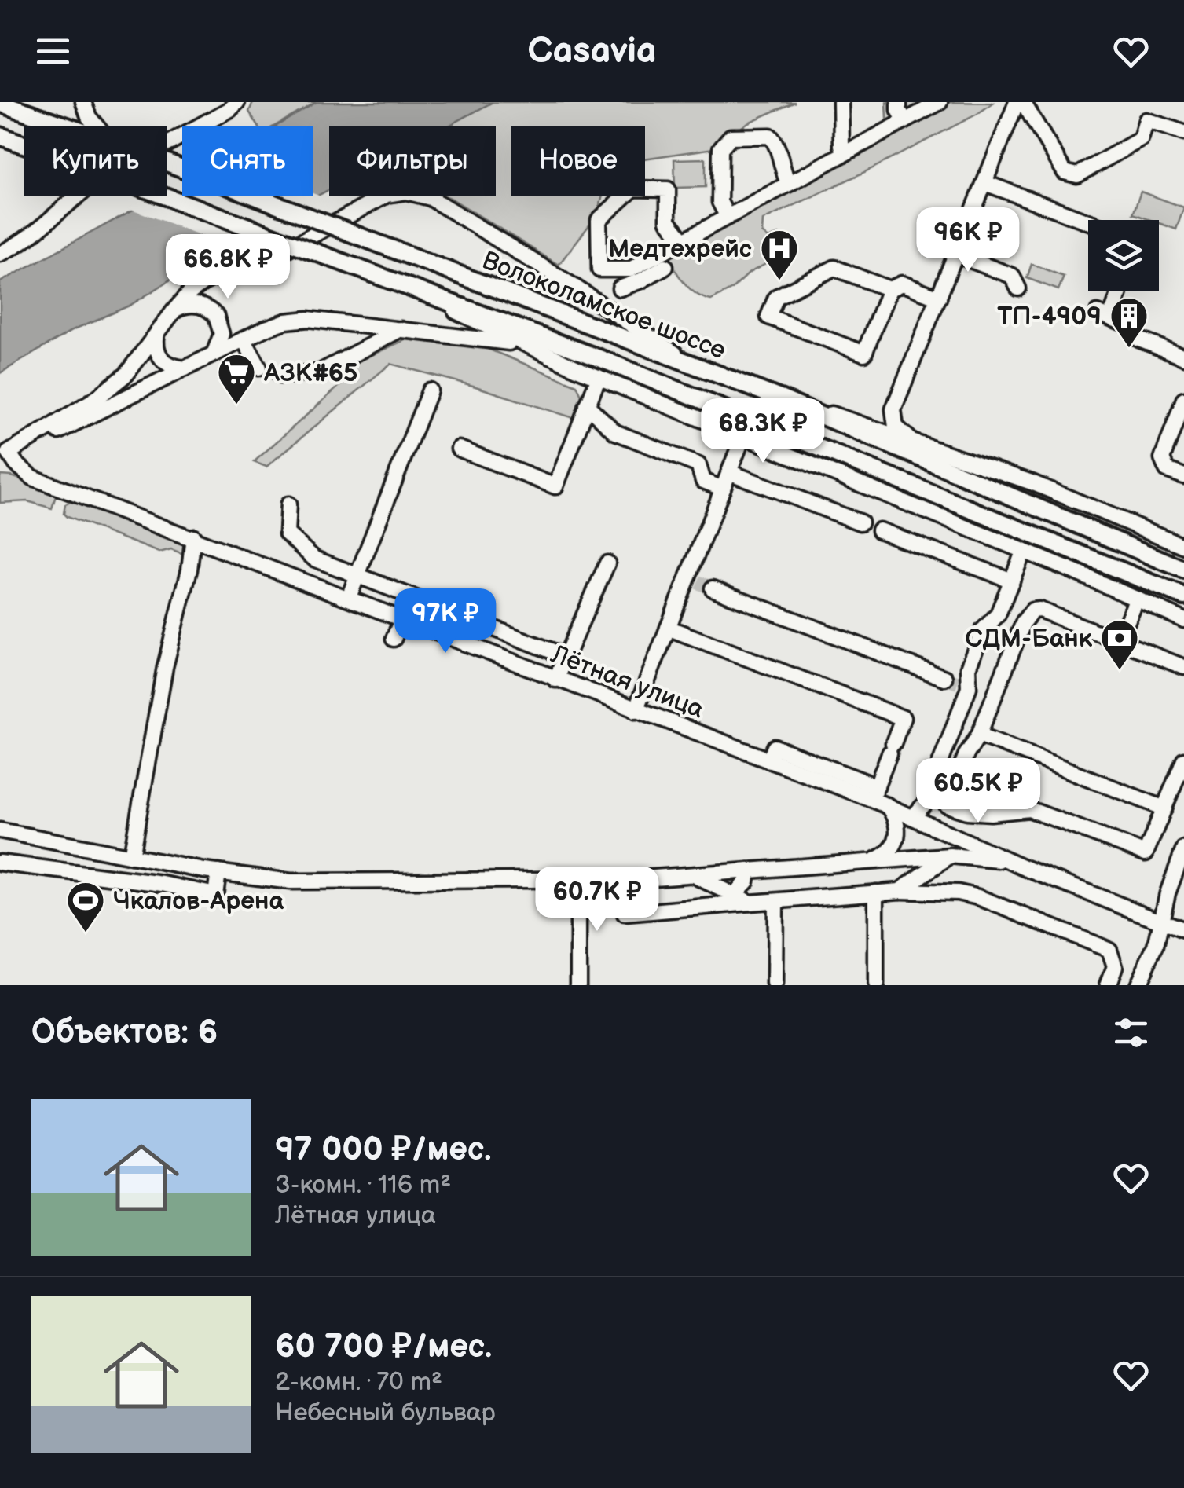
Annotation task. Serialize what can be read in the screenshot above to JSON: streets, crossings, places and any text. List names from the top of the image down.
{
  "streets": {
    "main road": ["Волоколамское шоссе"],
    "street": ["Лётная улица"]
  },
  "places": {
    "hospital": ["Медтехрейс"],
    "building": ["ТП-4909"],
    "supermarket": ["АЗК#65"],
    "bank": ["СДМ-Банк"],
    "sports": ["Чкалов-Арена"]
  },
  "page": {
    "header": "Casavia",
    "chip": [
      "Купить",
      "Снять",
      "Фильтры",
      "Новое"
    ],
    "price": [
      "96K ₽",
      "66.8K ₽",
      "68.3K ₽",
      "97K ₽",
      "60.5K ₽",
      "60.7K ₽"
    ],
    "heading": "Объектов: 6",
    "list": [
      {
        "name": "97 000 ₽/мес.",
        "note": "3-комн. · 116 m² · Лётная улица"
      },
      {
        "name": "60 700 ₽/мес.",
        "note": "2-комн. · 70 m² · Небесный бульвар"
      }
    ]
  }
}
